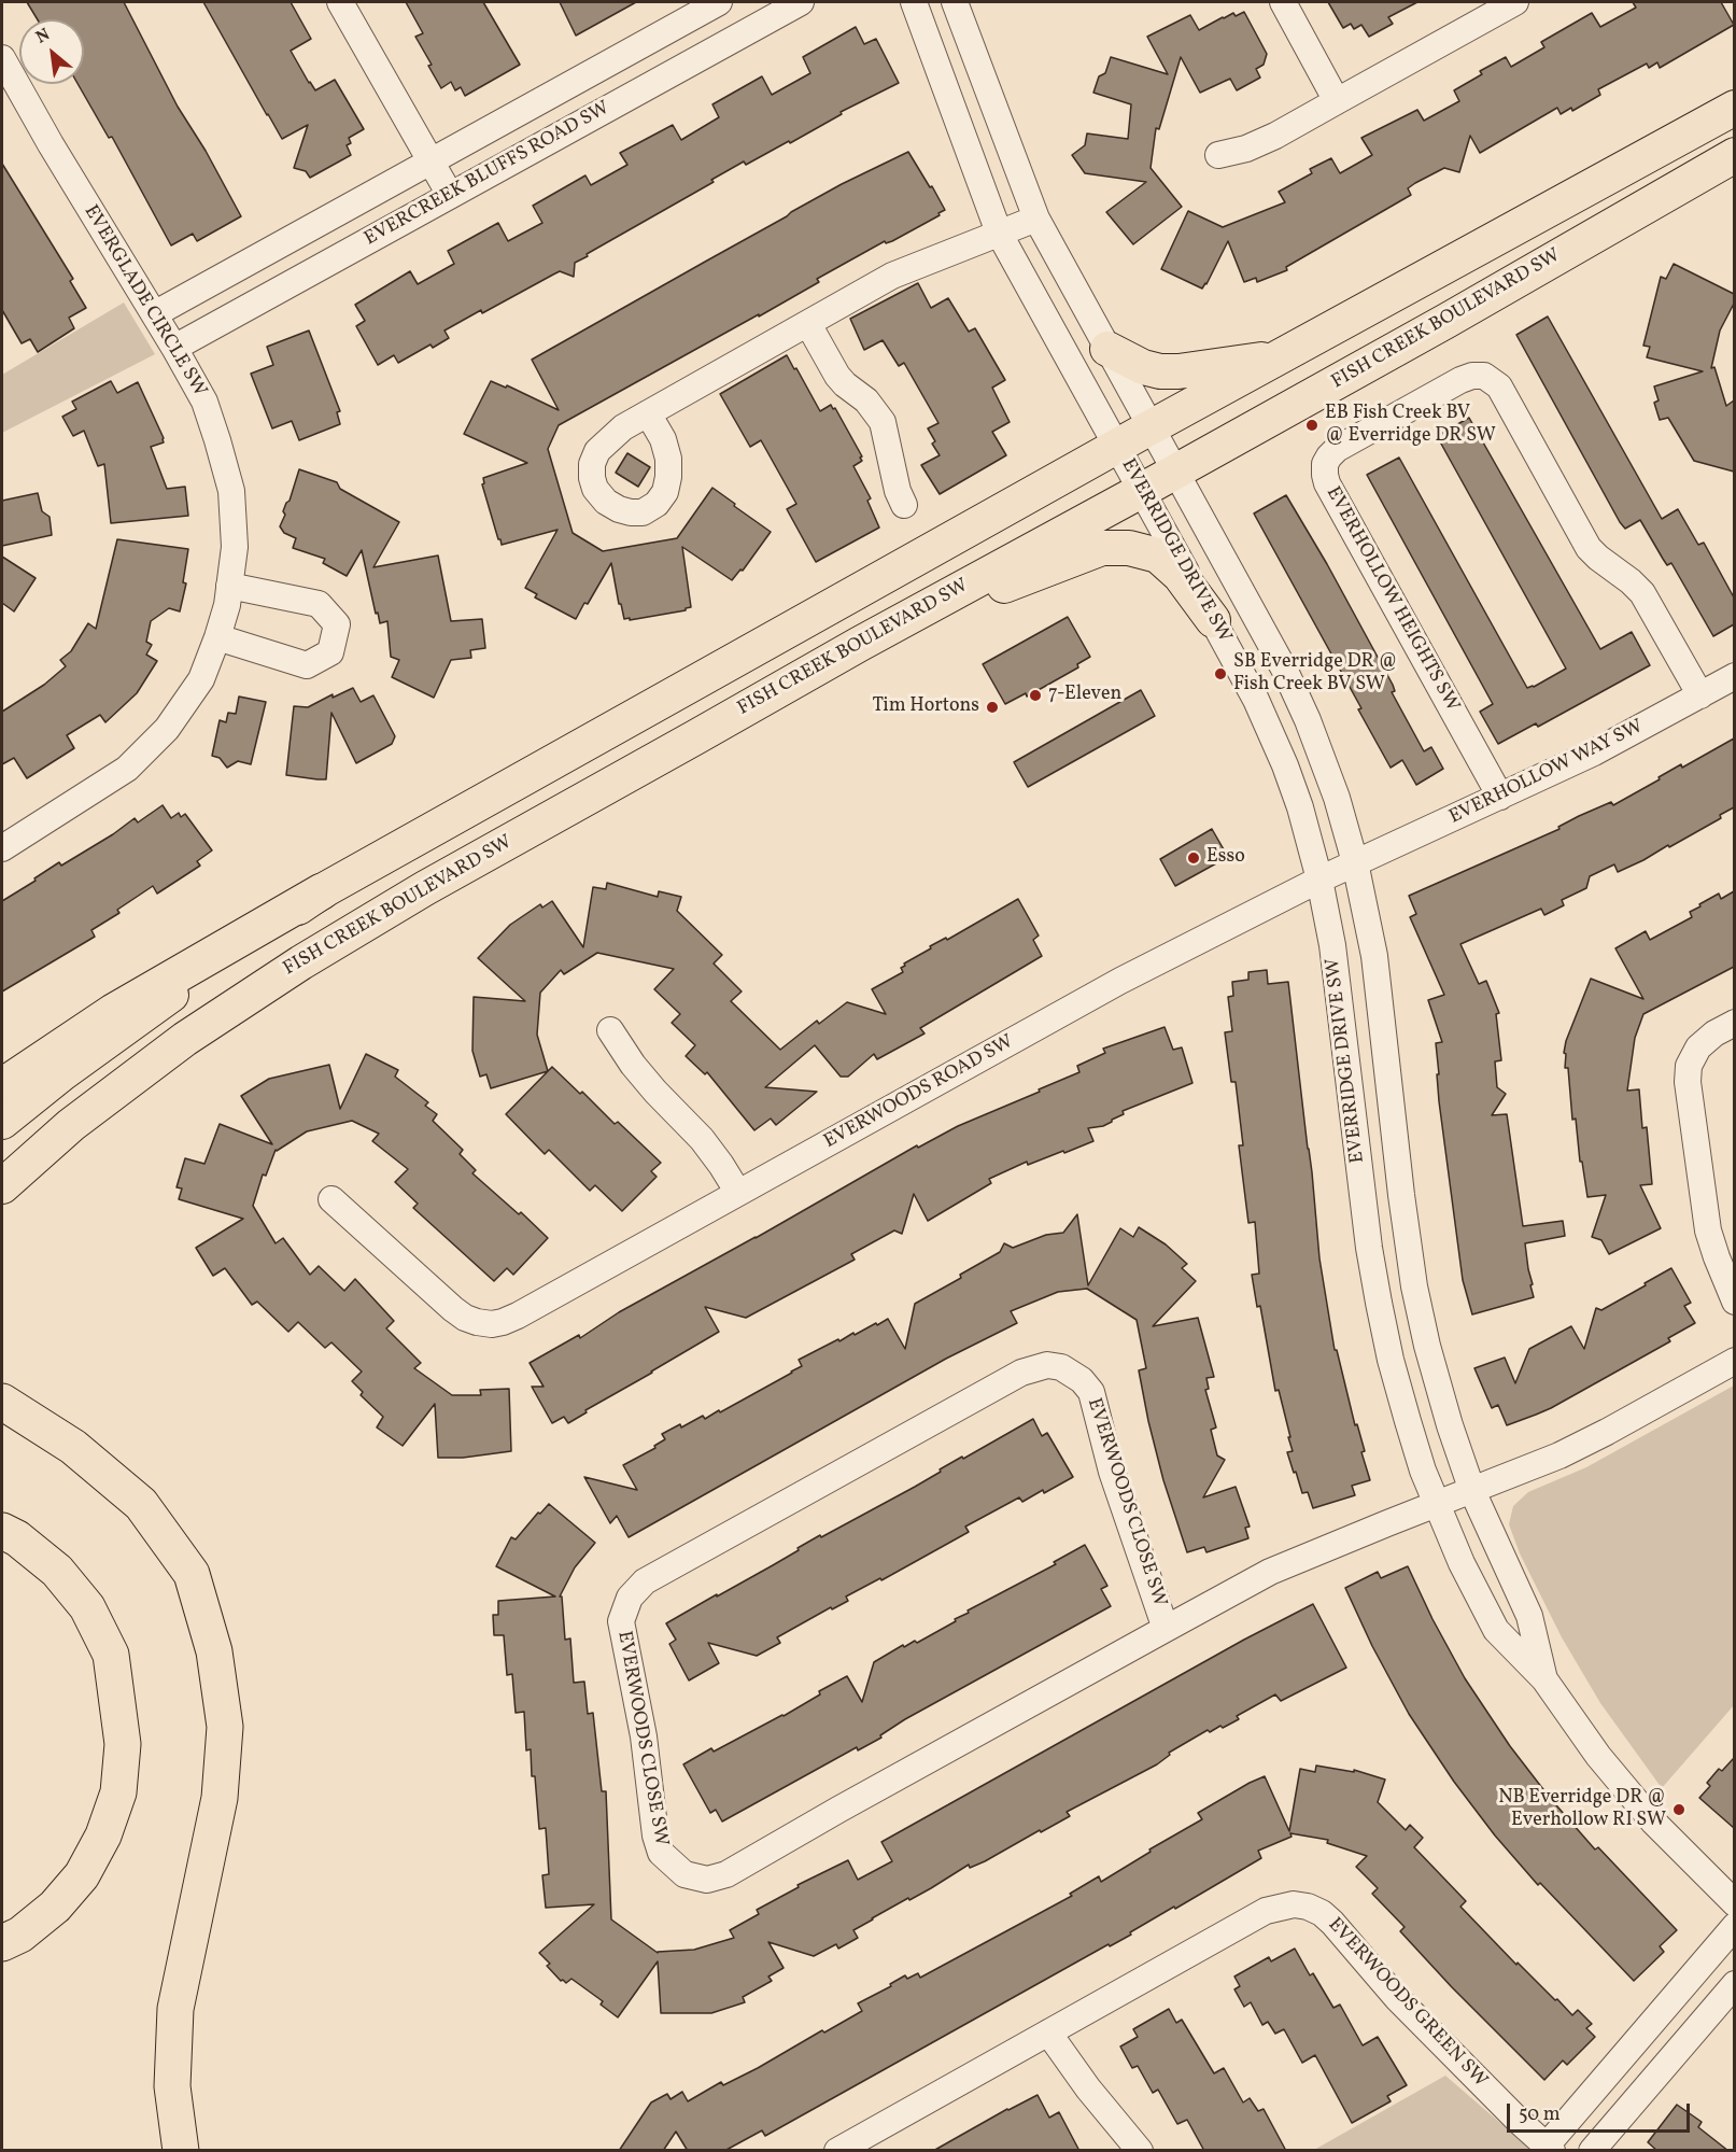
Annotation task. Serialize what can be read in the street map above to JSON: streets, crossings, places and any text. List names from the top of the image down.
{
  "streets": {
    "main road": ["FISH CREEK BOULEVARD SW"],
    "street": [
      "EVERCREEK BLUFFS ROAD SW",
      "EVERGLADE CIRCLE SW",
      "EVERRIDGE DRIVE SW",
      "EVERHOLLOW HEIGHTS SW",
      "EVERHOLLOW WAY SW",
      "EVERWOODS ROAD SW",
      "EVERWOODS CLOSE SW",
      "EVERWOODS GREEN SW"
    ]
  },
  "crossings": [
    ["EVERCREEK BLUFFS ROAD SW", "EVERGLADE CIRCLE SW"],
    ["FISH CREEK BOULEVARD SW", "EVERRIDGE DRIVE SW"],
    ["EVERRIDGE DRIVE SW", "EVERHOLLOW WAY SW"],
    ["EVERRIDGE DRIVE SW", "EVERWOODS ROAD SW"],
    ["EVERRIDGE DRIVE SW", "EVERWOODS CLOSE SW"],
    ["EVERHOLLOW HEIGHTS SW", "EVERHOLLOW WAY SW"],
    ["EVERHOLLOW WAY SW", "EVERWOODS ROAD SW"]
  ],
  "places": [
    "EB Fish Creek BV @ Everridge DR SW",
    "SB Everridge DR @ Fish Creek BV SW",
    "7-Eleven",
    "Tim Hortons",
    "Esso",
    "NB Everridge DR @ Everhollow RI SW"
  ],
  "scale_bar": "50 m",
  "north": "top left"
}
